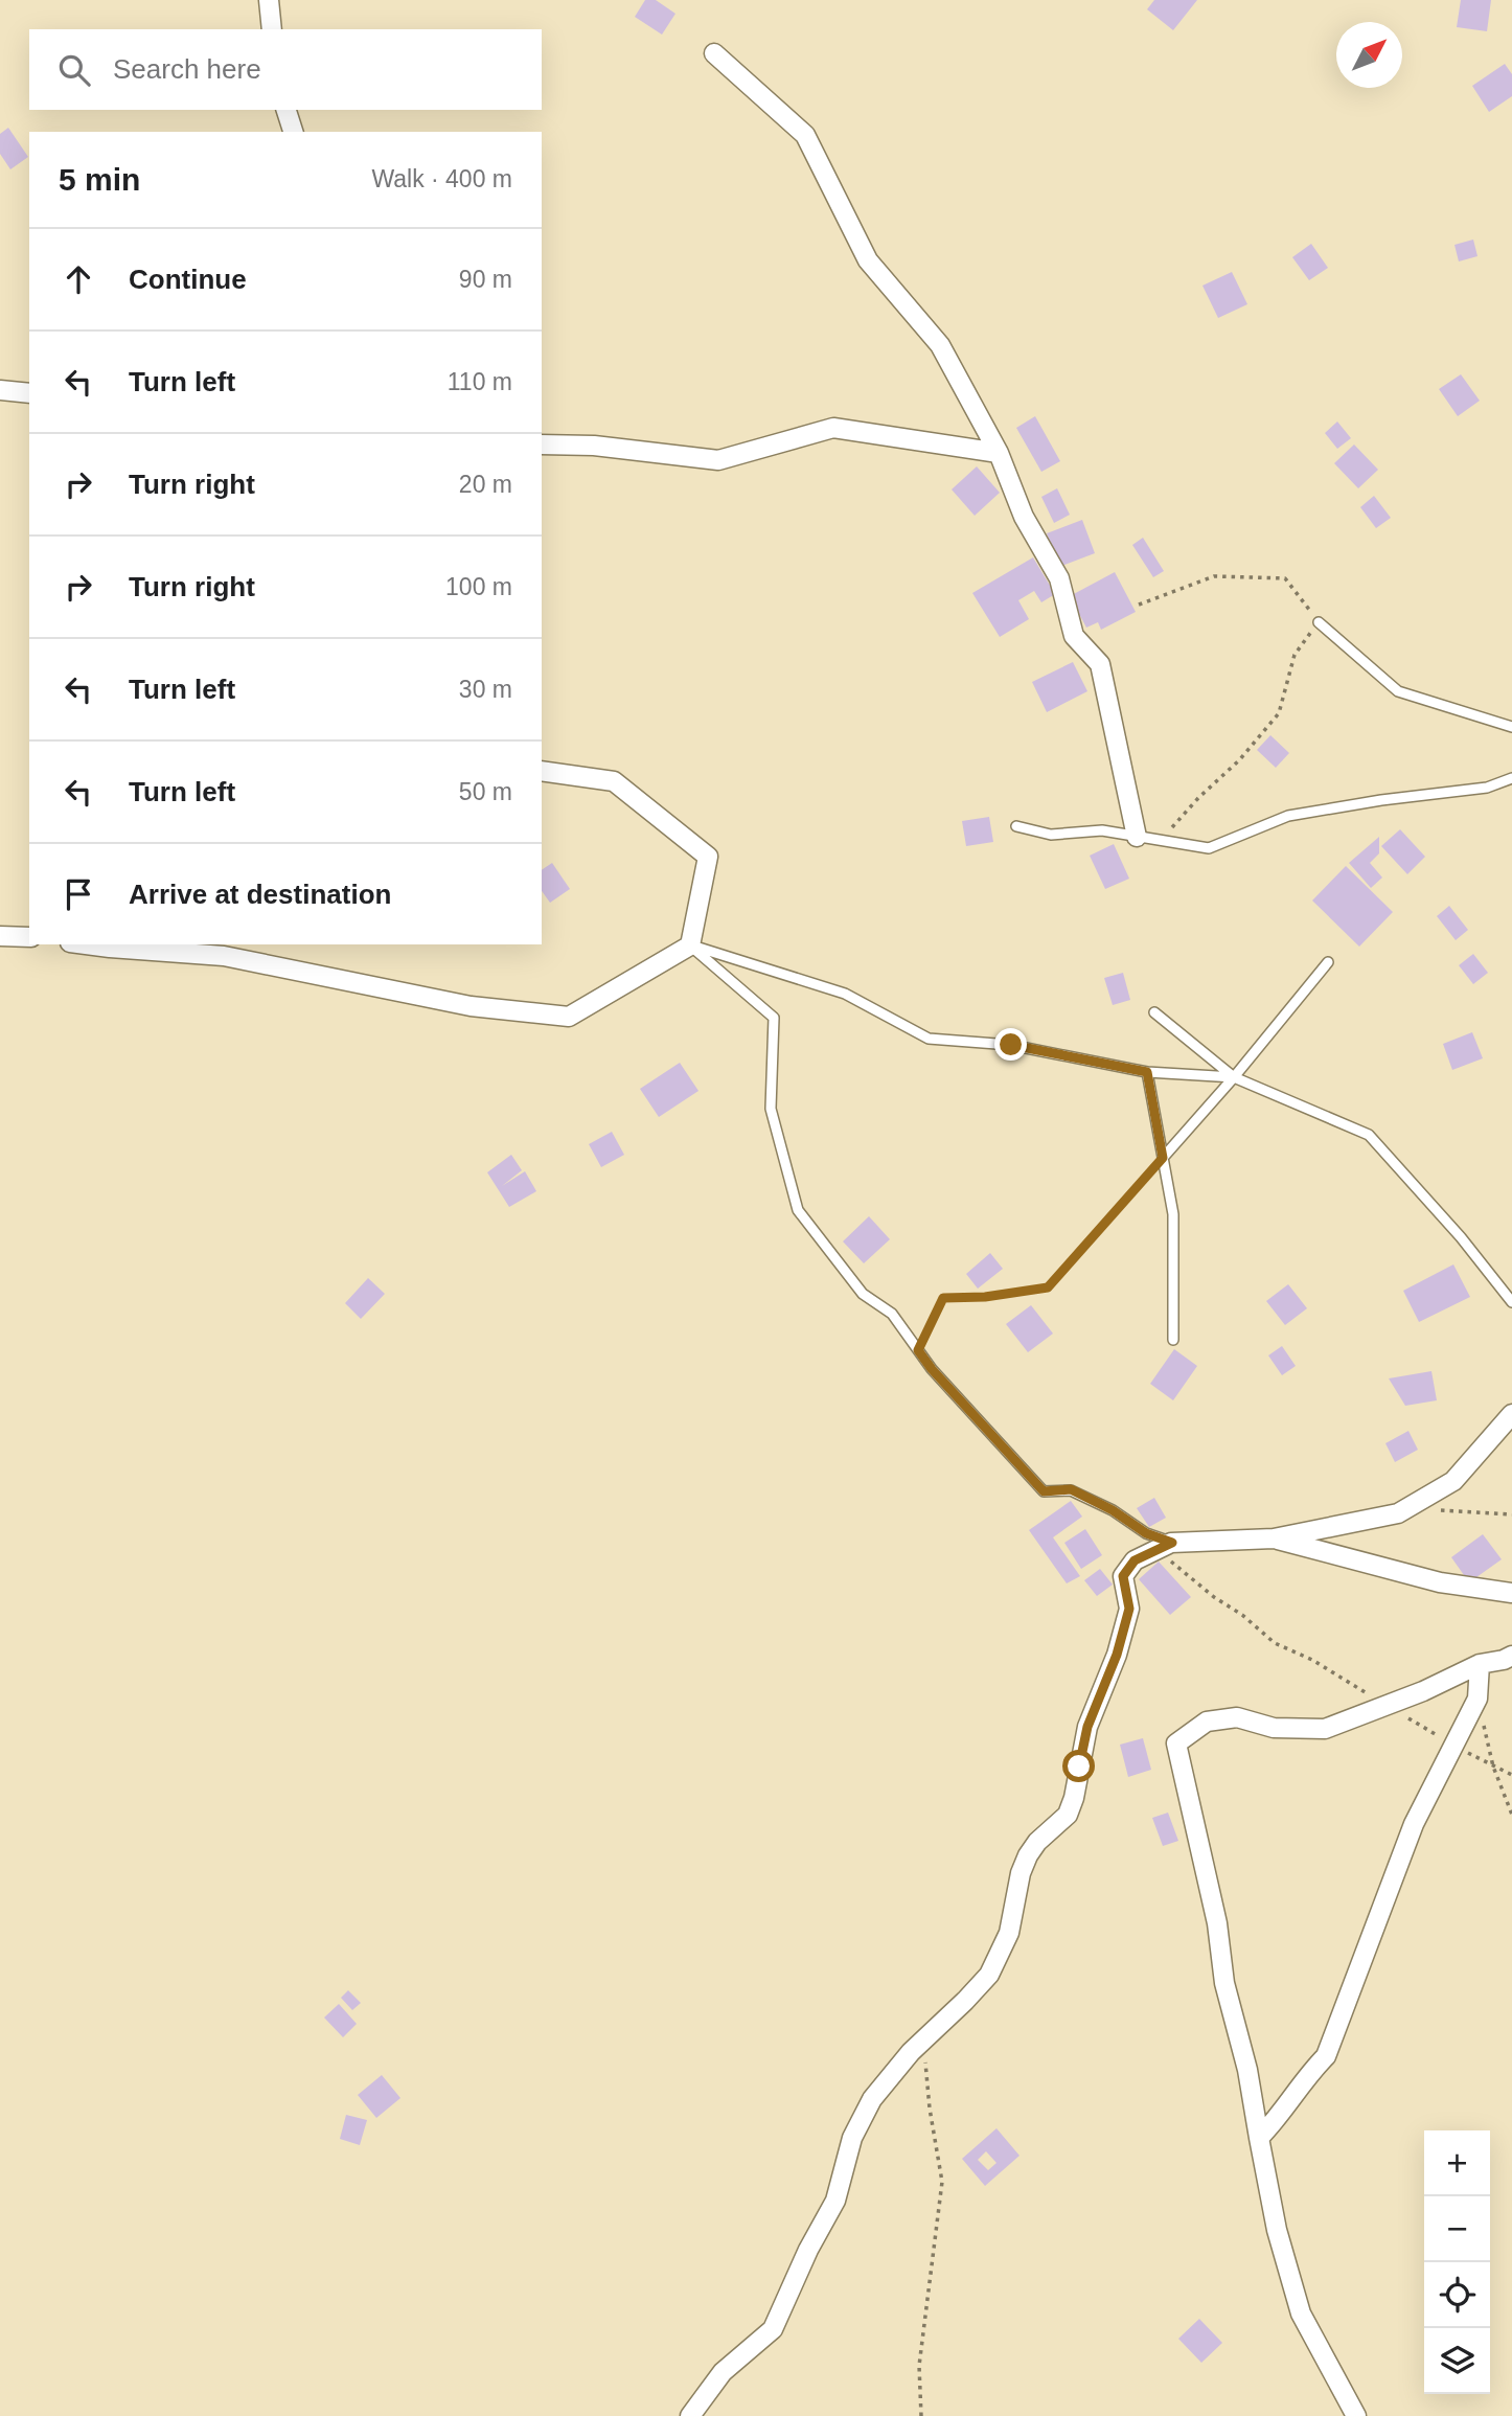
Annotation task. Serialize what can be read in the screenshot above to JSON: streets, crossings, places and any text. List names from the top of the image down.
{
  "north": "top right",
  "page": {
    "search": "Search here",
    "heading": ["5 min", "Walk · 400 m"],
    "list": [
      ["Continue", "90 m"],
      ["Turn left", "110 m"],
      ["Turn right", "20 m"],
      ["Turn right", "100 m"],
      ["Turn left", "30 m"],
      ["Turn left", "50 m"],
      "Arrive at destination"
    ],
    "map_buttons": ["+", "−"]
  }
}
